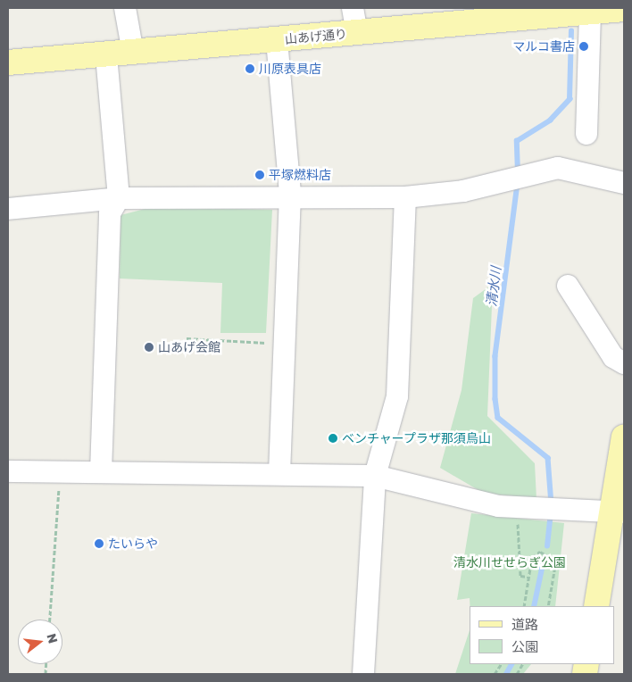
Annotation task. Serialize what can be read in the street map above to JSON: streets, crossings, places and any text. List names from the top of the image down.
{
  "streets": {
    "main road": ["山あげ通り"]
  },
  "water": ["清水川"],
  "parks": ["清水川せせらぎ公園"],
  "places": [
    "マルコ書店",
    "川原表具店",
    "平塚燃料店",
    "山あげ会館",
    "ベンチャープラザ那須烏山",
    "たいらや"
  ],
  "legend": ["道路", "公園"],
  "north": "right"
}
